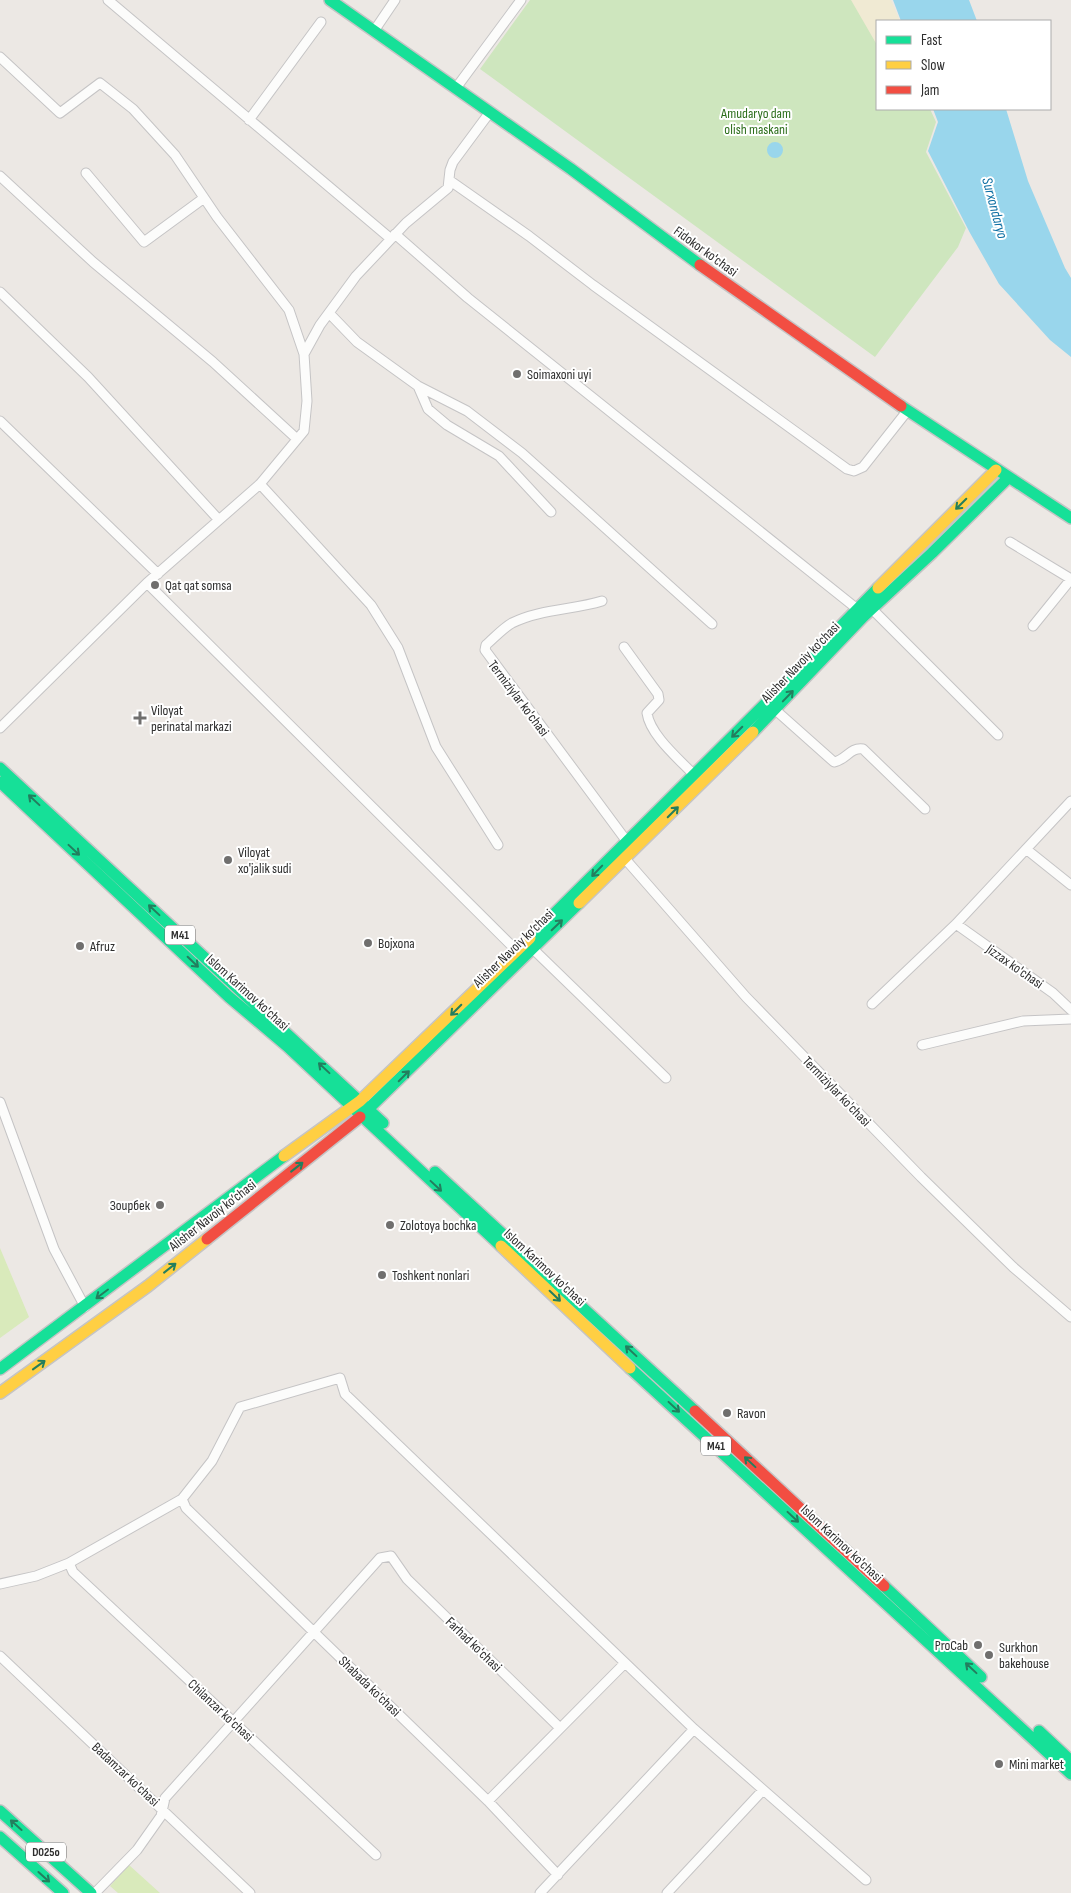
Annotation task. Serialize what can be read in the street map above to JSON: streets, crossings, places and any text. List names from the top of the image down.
{
  "streets": {
    "main road": [
      "Fidokor ko'chasi",
      "Alisher Navoiy ko’chasi",
      "M41",
      "Islom Karimov ko'chasi",
      "D025o"
    ],
    "street": [
      "Termiziylar ko'chasi",
      "Jizzax ko'chasi",
      "Farhad ko'chasi",
      "Shabada ko'chasi",
      "Chilanzar ko'chasi",
      "Badamzar ko'chasi"
    ]
  },
  "crossings": [
    ["Fidokor ko'chasi", "Alisher Navoiy ko’chasi"],
    ["Alisher Navoiy ko’chasi", "Termiziylar ko'chasi"],
    ["Alisher Navoiy ko’chasi", "Islom Karimov ko'chasi"],
    ["Farhad ko'chasi", "Shabada ko'chasi"]
  ],
  "water": ["Surxondaryo"],
  "parks": ["Amudaryo dam olish maskani"],
  "places": {
    "other": [
      "Soimaxoni uyi",
      "Qat qat somsa",
      "Viloyat xo'jalik sudi",
      "Bojxona",
      "Afruz",
      "Зоирбек",
      "Zolotoya bochka",
      "Toshkent nonlari",
      "Ravon",
      "ProCab",
      "Surkhon bakehouse",
      "Mini market"
    ],
    "health": ["Viloyat perinatal markazi"]
  },
  "legend": ["Fast", "Slow", "Jam"]
}
